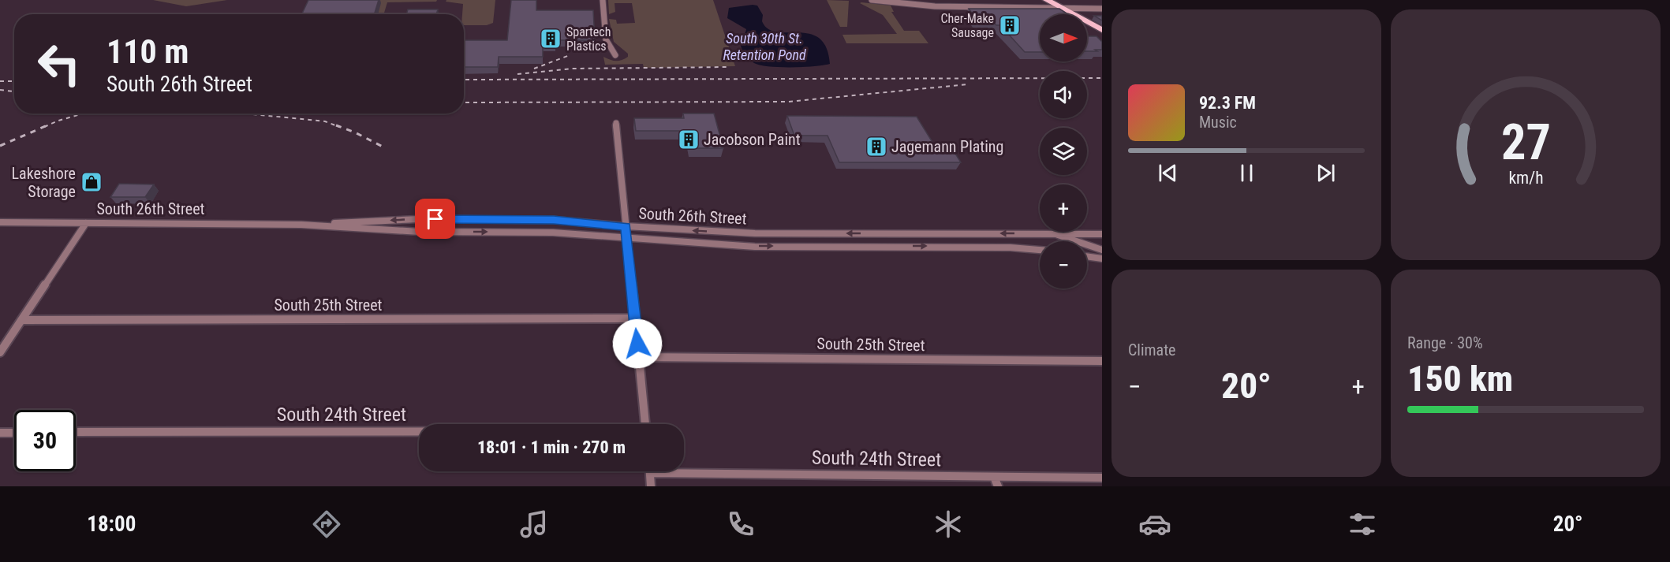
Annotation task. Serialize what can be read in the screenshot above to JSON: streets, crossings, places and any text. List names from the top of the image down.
{
  "streets": {
    "street": ["South 26th Street", "South 25th Street", "South 24th Street"]
  },
  "water": ["South 30th St. Retention Pond"],
  "places": {
    "building": [
      "Cher-Make Sausage",
      "Spartech Plastics",
      "Jacobson Paint",
      "Jagemann Plating"
    ],
    "shop": ["Lakeshore Storage"]
  },
  "north": "right",
  "page": {
    "map_buttons": ["+", "−"],
    "turn": ["110 m", "South 26th Street"],
    "song": ["92.3 FM", "Music"],
    "tile": [
      "Climate",
      ["Range · 30%", "150 km"]
    ],
    "heat": ["−", "20°", "+"],
    "limit": "30",
    "trip": "18:01 · 1 min · 270 m",
    "tabs": ["18:00", "20°"],
    "gauge": ["27", "km/h"]
  }
}
